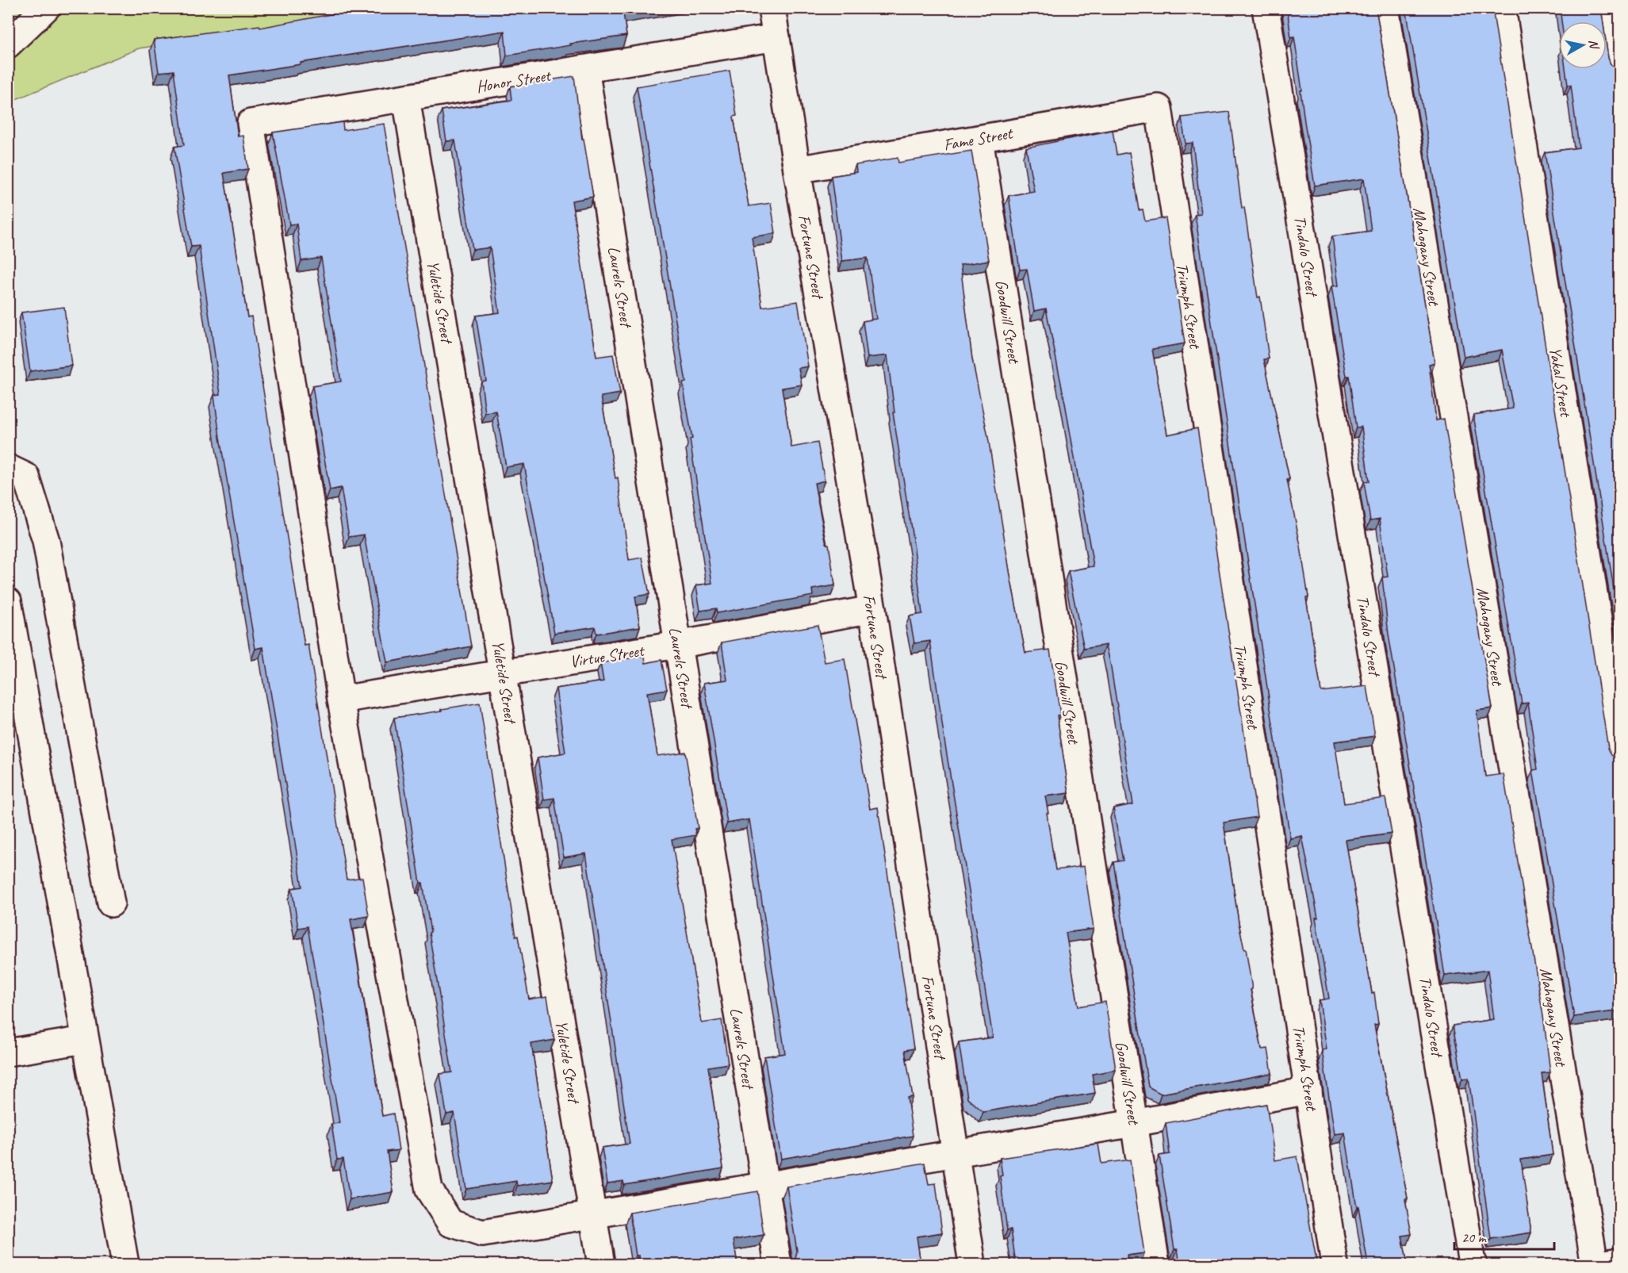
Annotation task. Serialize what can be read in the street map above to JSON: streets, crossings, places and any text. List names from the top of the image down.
{
  "streets": {
    "street": [
      "Honor Street",
      "Fame Street",
      "Tindalo Street",
      "Fortune Street",
      "Mahogany Street",
      "Laurels Street",
      "Yuletide Street",
      "Triumph Street",
      "Goodwill Street",
      "Yakal Street",
      "Virtue Street"
    ]
  },
  "crossings": [
    ["Honor Street", "Fortune Street"],
    ["Honor Street", "Laurels Street"],
    ["Honor Street", "Yuletide Street"],
    ["Honor Street", "Virtue Street"],
    ["Fame Street", "Fortune Street"],
    ["Fame Street", "Triumph Street"],
    ["Fame Street", "Goodwill Street"],
    ["Fortune Street", "Virtue Street"],
    ["Laurels Street", "Virtue Street"],
    ["Yuletide Street", "Virtue Street"]
  ],
  "scale_bar": "20 m",
  "north": "right"
}
